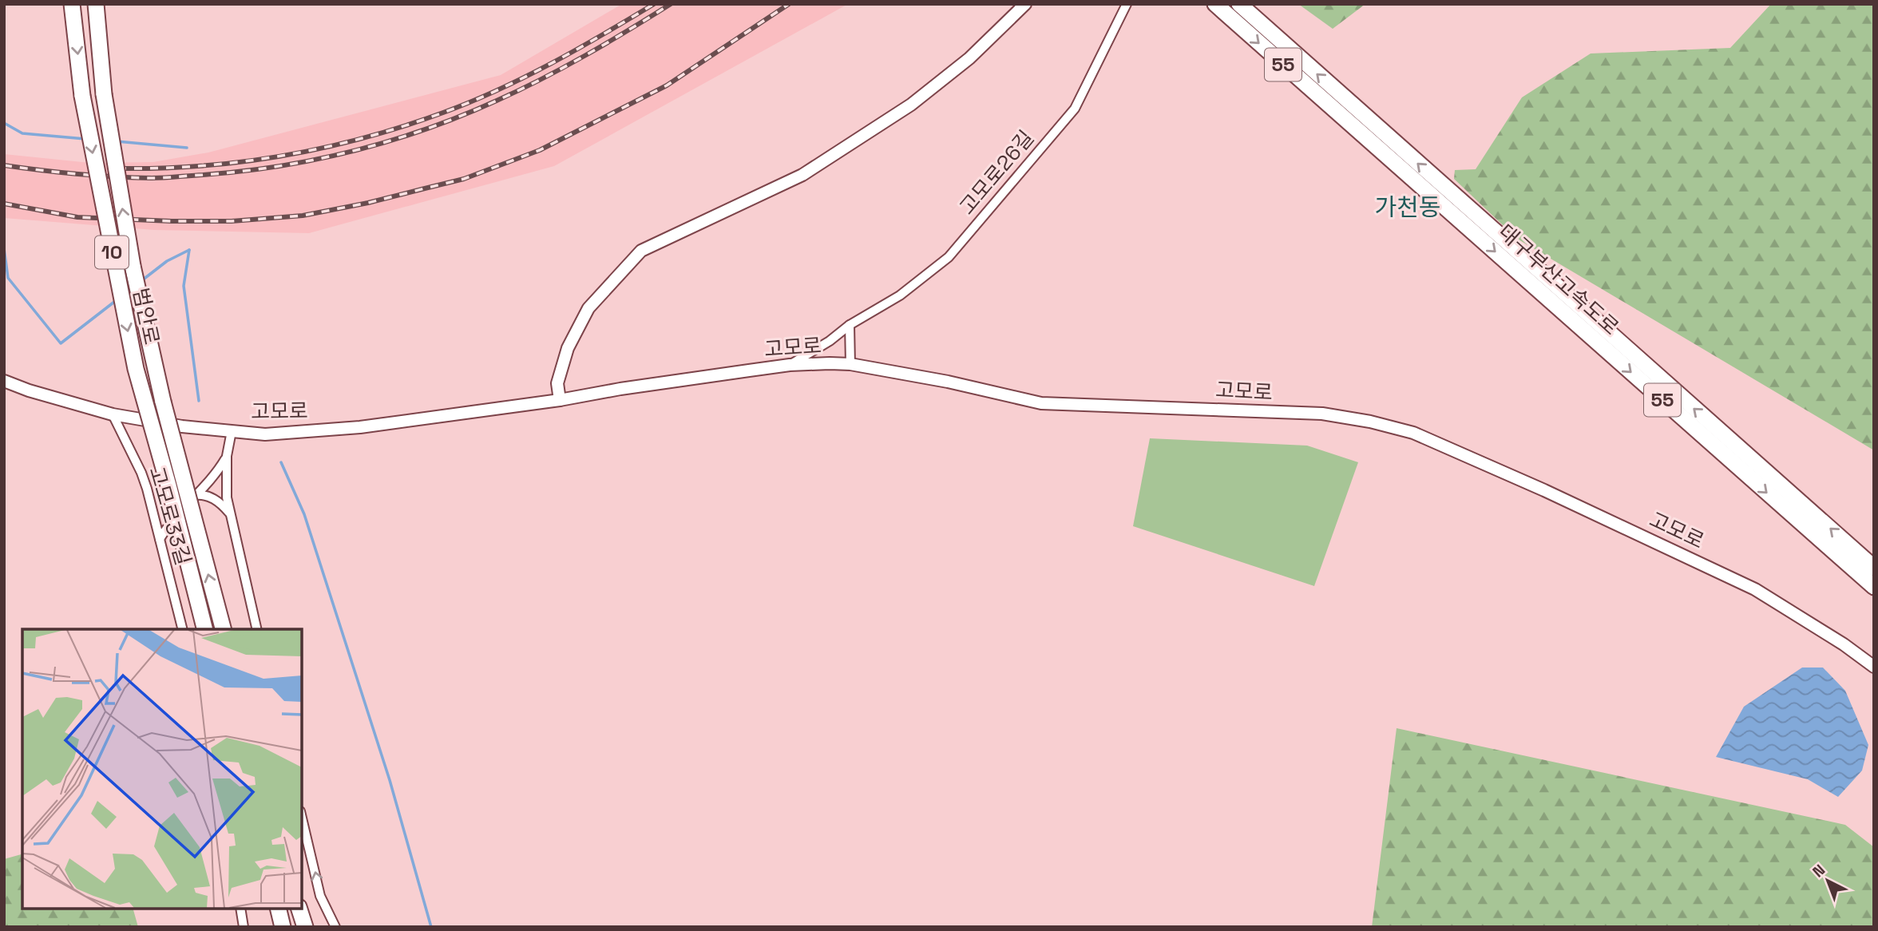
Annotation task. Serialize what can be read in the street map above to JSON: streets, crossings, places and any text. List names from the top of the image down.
{
  "streets": {
    "highway": [
      "55",
      "10",
      "대구부산고속도로",
      "범안로"
    ],
    "main road": ["고모로"],
    "street": ["고모로26길", "고모로33길"]
  },
  "crossings": [
    ["고모로26길", "고모로"],
    ["고모로", "고모로33길"]
  ],
  "districts": ["가천동"],
  "north": "top left"
}
